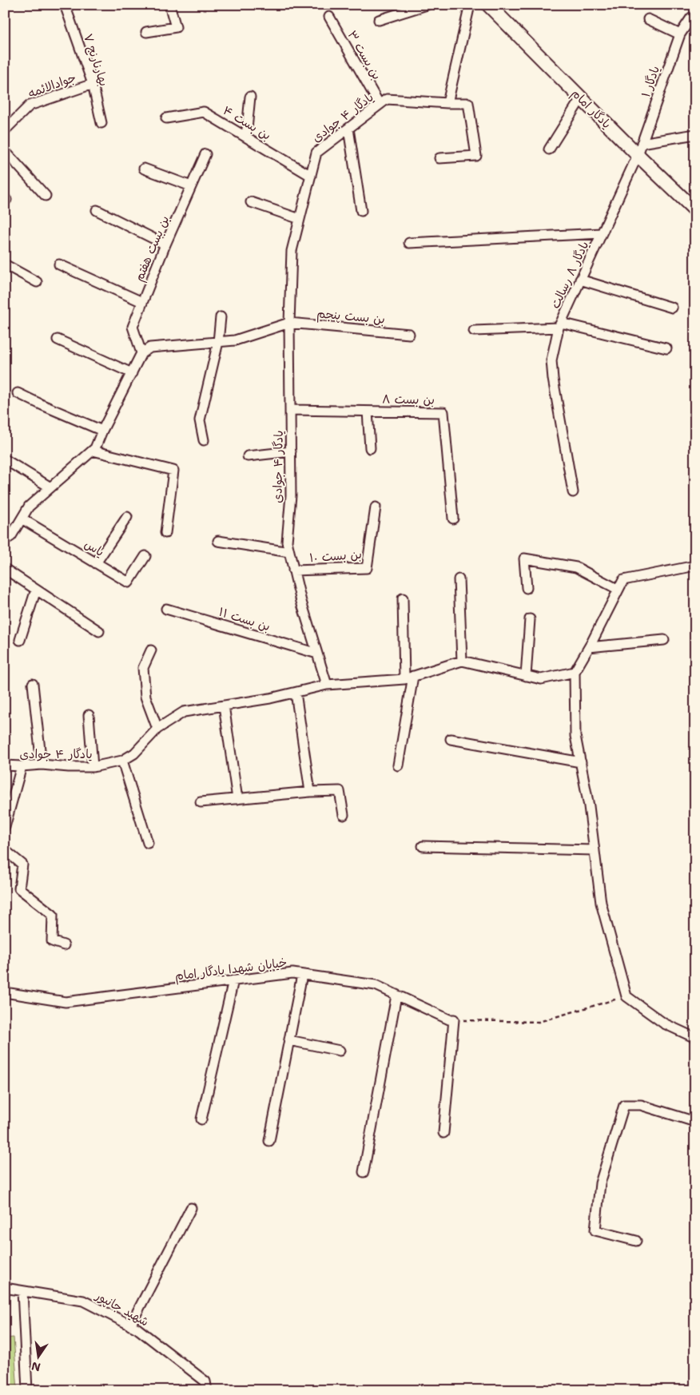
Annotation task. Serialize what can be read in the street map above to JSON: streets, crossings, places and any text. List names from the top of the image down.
{
  "streets": {
    "main road": ["یادگار امام"],
    "street": [
      "بن بست ۳",
      "بهارنارنج ۷",
      "یادگار ۱",
      "جوادالائمه",
      "یادگار ۴ جوادی",
      "بن بست ۴",
      "بن بست هفتم",
      "یادگار ۸ رسالت",
      "بن بست پنجم",
      "بن بست ۸",
      "یاس",
      "بن بست ۱۰",
      "بن بست ۱۱",
      "خیابان شهدا یادگار امام",
      "شهید جانپور"
    ]
  },
  "crossings": [
    ["بن بست ۳", "یادگار ۴ جوادی"],
    ["بهارنارنج ۷", "جوادالائمه"],
    ["یادگار ۱", "یادگار امام"],
    ["یادگار ۱", "یادگار ۸ رسالت"],
    ["یادگار امام", "یادگار ۸ رسالت"],
    ["یادگار ۴ جوادی", "بن بست ۴"],
    ["یادگار ۴ جوادی", "بن بست پنجم"],
    ["یادگار ۴ جوادی", "بن بست ۸"],
    ["یادگار ۴ جوادی", "بن بست ۱۰"],
    ["یادگار ۴ جوادی", "بن بست ۱۱"]
  ],
  "north": "bottom"
}
